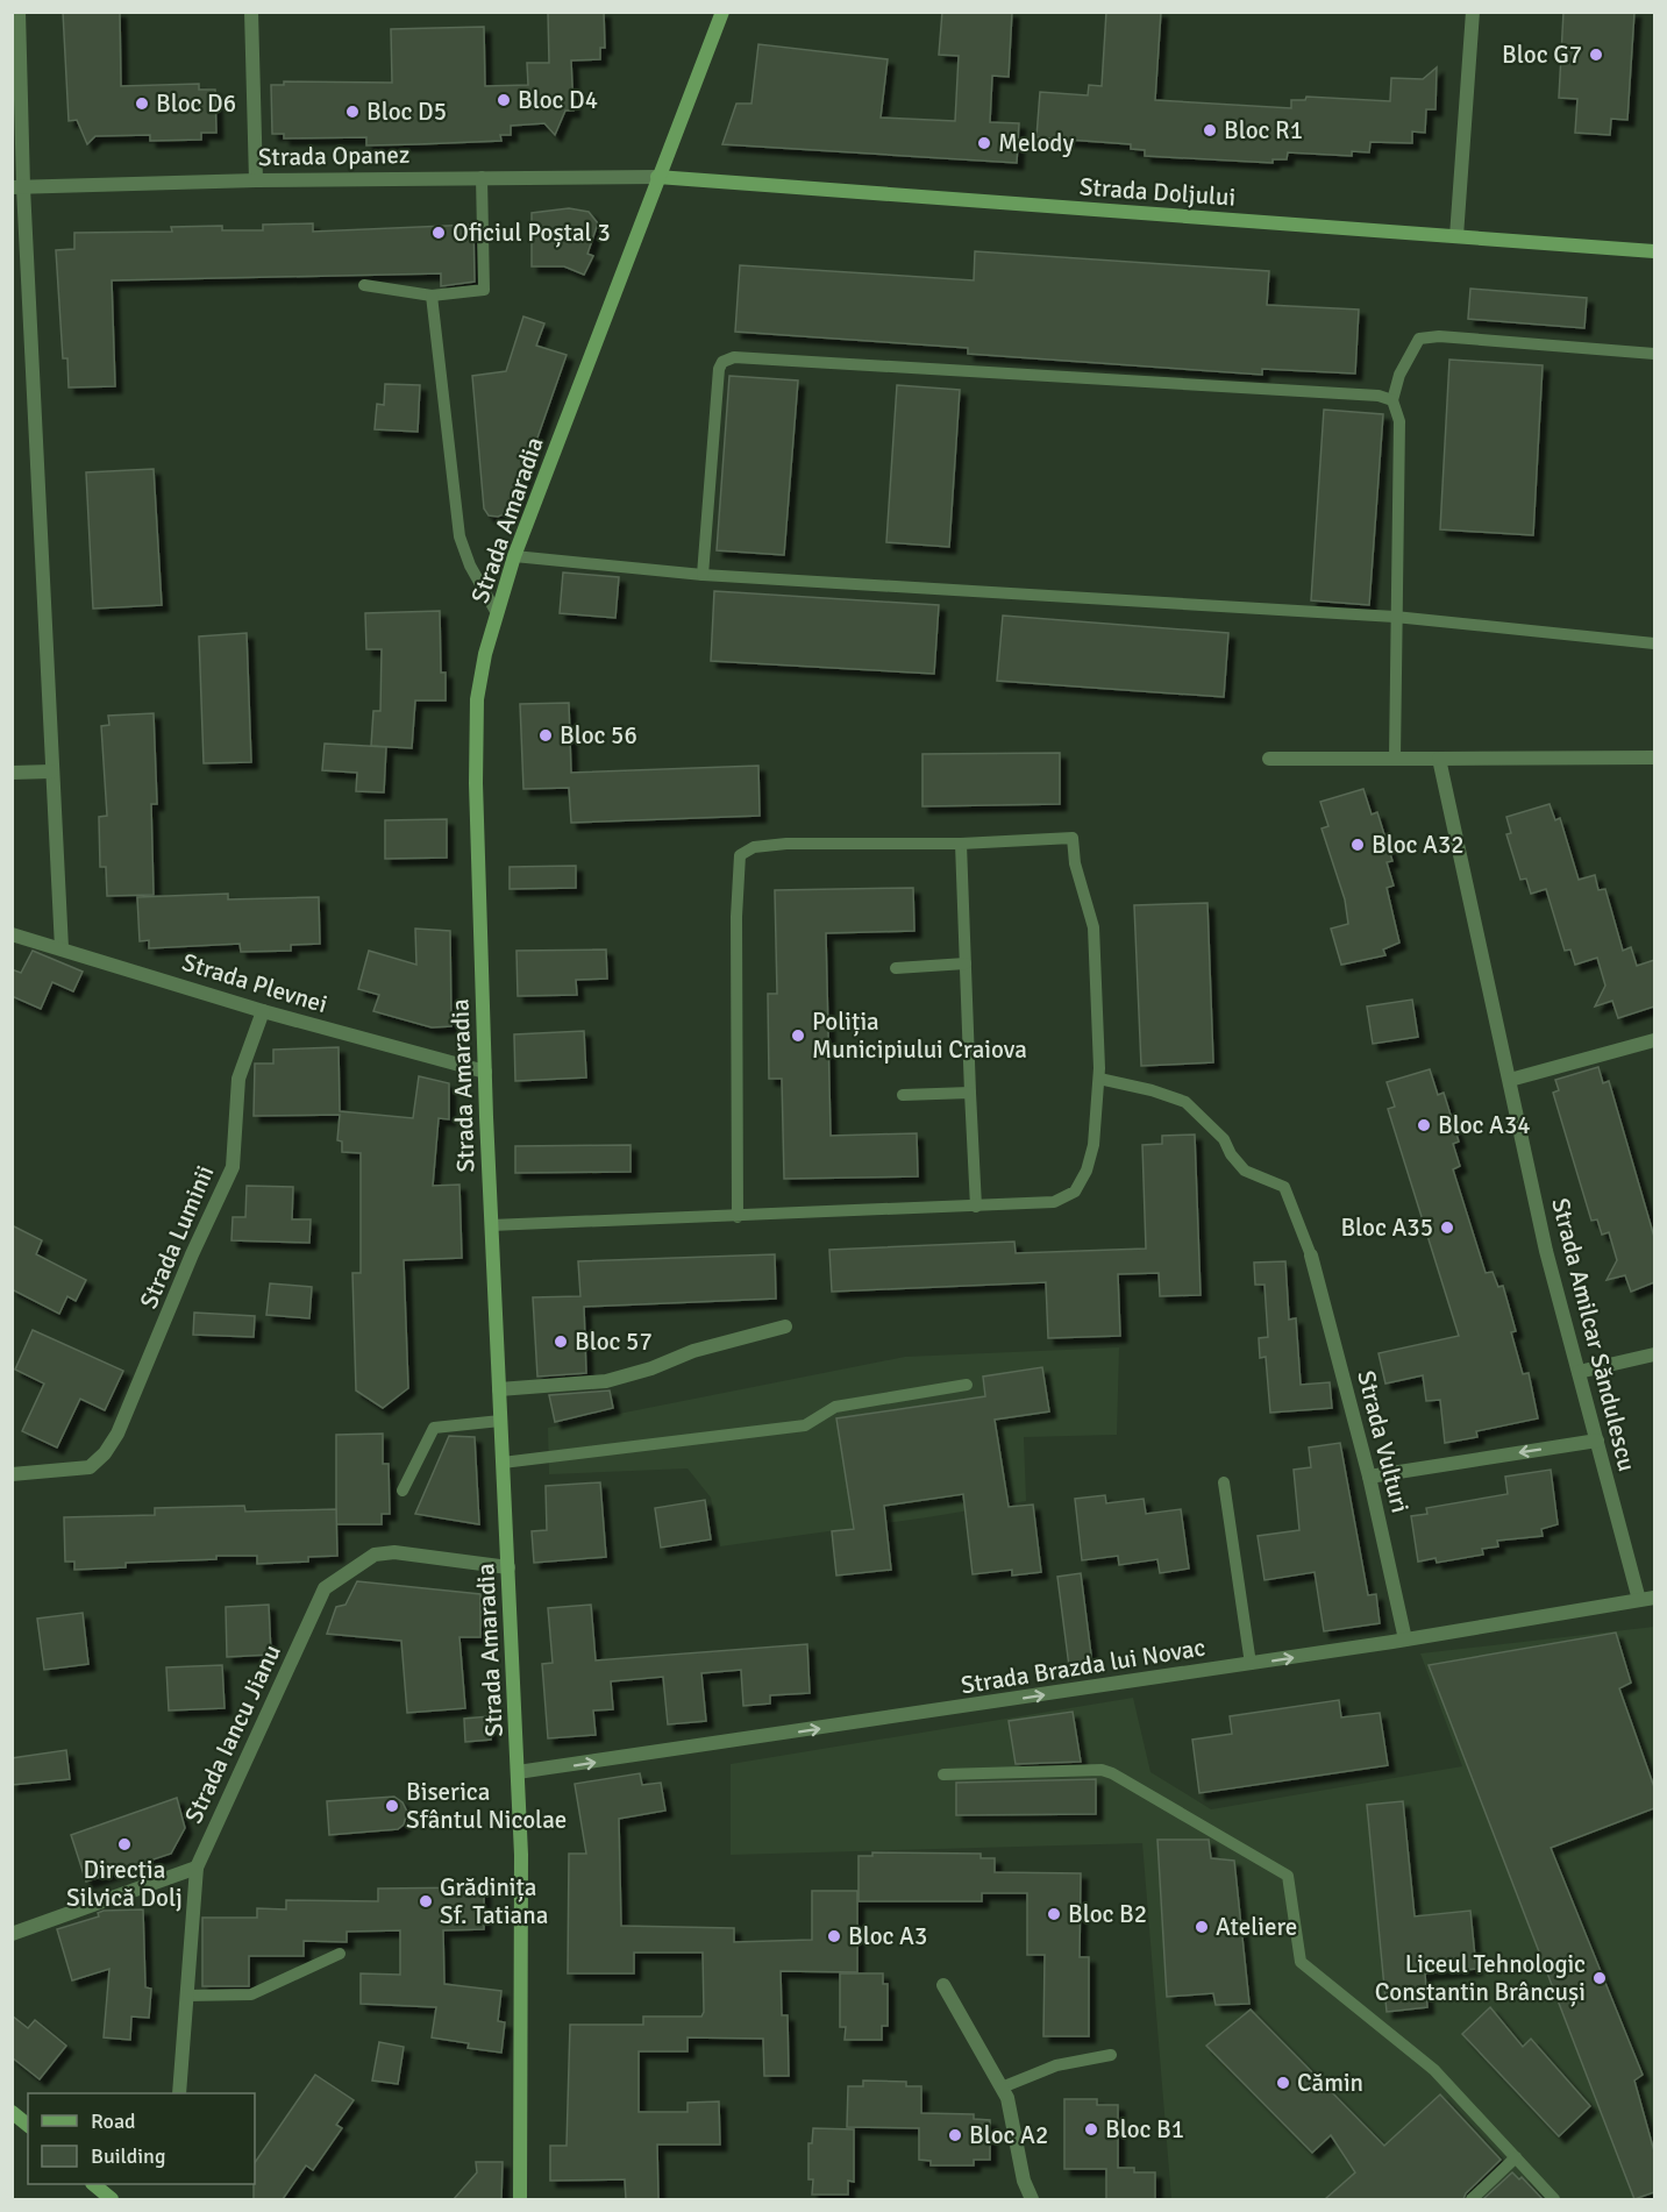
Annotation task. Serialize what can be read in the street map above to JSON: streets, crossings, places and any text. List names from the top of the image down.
{
  "streets": {
    "main road": ["Strada Doljului", "Strada Amaradia"],
    "street": [
      "Strada Opanez",
      "Strada Plevnei",
      "Strada Luminii",
      "Strada Amilcar Săndulescu",
      "Strada Vulturi",
      "Strada Brazda lui Novac",
      "Strada Iancu Jianu"
    ]
  },
  "crossings": [
    ["Strada Opanez", "Strada Doljului"],
    ["Strada Opanez", "Strada Amaradia"],
    ["Strada Doljului", "Strada Amaradia"],
    ["Strada Amaradia", "Strada Plevnei"],
    ["Strada Amaradia", "Strada Brazda lui Novac"],
    ["Strada Amaradia", "Strada Iancu Jianu"],
    ["Strada Plevnei", "Strada Luminii"],
    ["Strada Amilcar Săndulescu", "Strada Brazda lui Novac"],
    ["Strada Vulturi", "Strada Brazda lui Novac"]
  ],
  "one_way": ["Strada Brazda lui Novac"],
  "places": [
    "Bloc G7",
    "Bloc D4",
    "Bloc D6",
    "Bloc D5",
    "Bloc R1",
    "Melody",
    "Oficiul Poștal 3",
    "Bloc 56",
    "Bloc A32",
    "Poliția Municipiului Craiova",
    "Bloc A34",
    "Bloc A35",
    "Bloc 57",
    "Biserica Sfântul Nicolae",
    "Direcția Silvică Dolj",
    "Grădinița Sf. Tatiana",
    "Bloc B2",
    "Ateliere",
    "Bloc A3",
    "Liceul Tehnologic Constantin Brâncuși",
    "Cămin",
    "Bloc B1",
    "Bloc A2"
  ],
  "legend": ["Road", "Building"]
}
